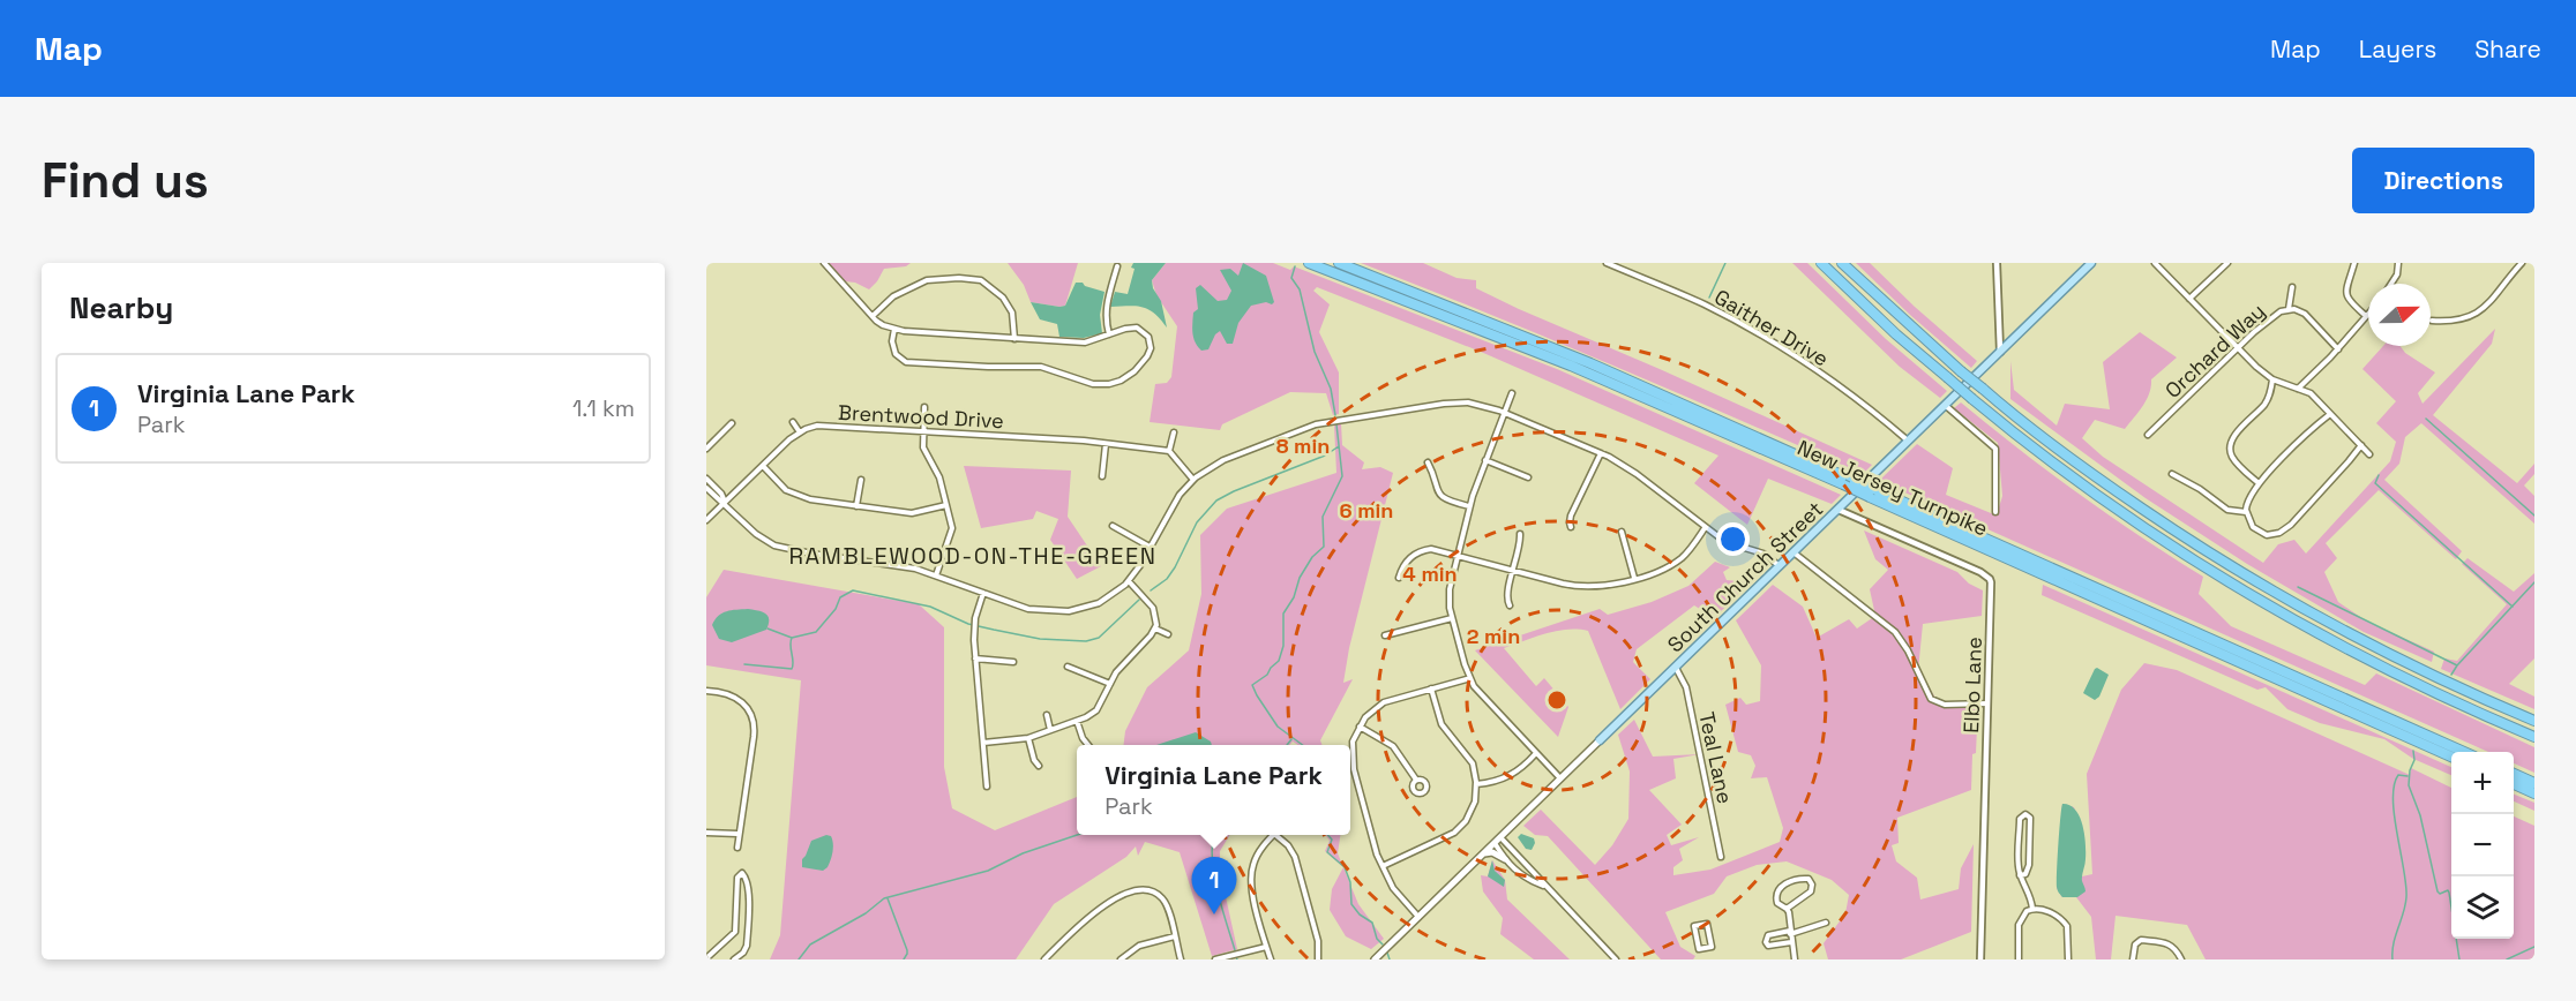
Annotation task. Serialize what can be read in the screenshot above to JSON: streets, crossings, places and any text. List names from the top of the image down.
{
  "streets": {
    "highway": ["New Jersey Turnpike"],
    "main road": ["South Church Street"],
    "street": [
      "Gaither Drive",
      "Orchard Way",
      "Brentwood Drive",
      "Elbo Lane",
      "Teal Lane"
    ]
  },
  "crossings": [
    ["Gaither Drive", "South Church Street"],
    ["South Church Street", "Elbo Lane"],
    ["South Church Street", "Teal Lane"]
  ],
  "districts": ["RAMBLEWOOD-ON-THE-GREEN"],
  "north": "right",
  "page": {
    "header": "Map",
    "nav": ["Map", "Layers", "Share"],
    "buttons": "Directions",
    "title": "Find us",
    "heading": "Nearby",
    "list": [
      {
        "mark": "1",
        "name": "Virginia Lane Park",
        "note": "Park",
        "value": "1.1 km"
      }
    ],
    "popup": ["Virginia Lane Park", "Park"],
    "map_buttons": ["+", "−"],
    "pins": "1"
  },
  "rings": [
    "8 min",
    "6 min",
    "4 min",
    "2 min"
  ]
}
